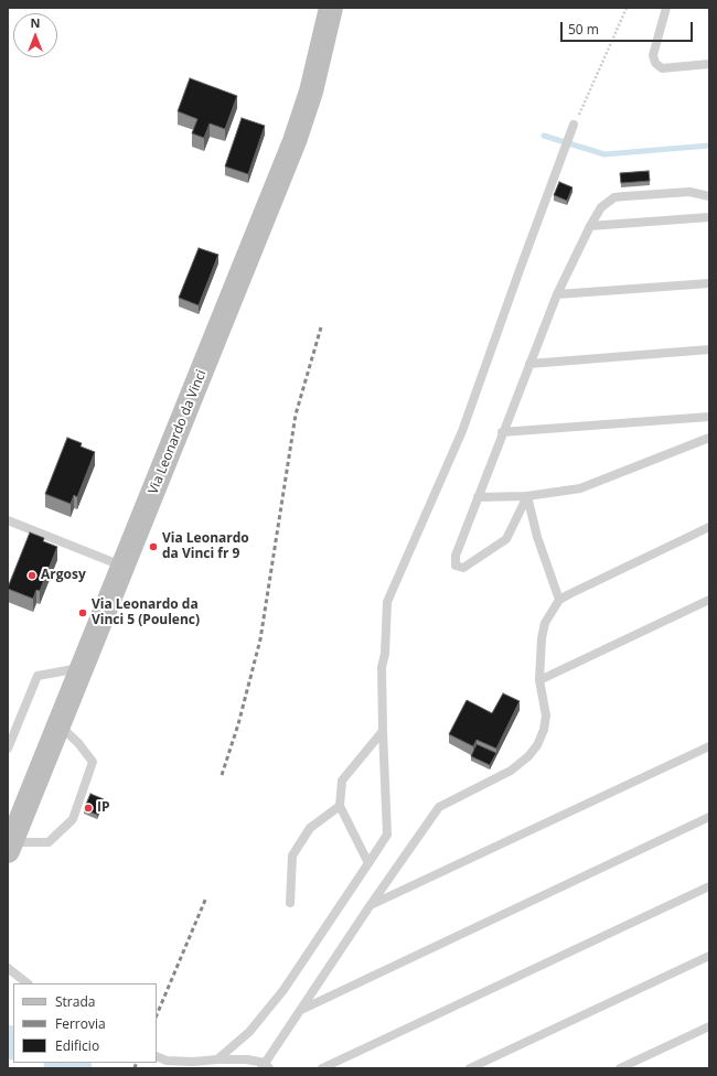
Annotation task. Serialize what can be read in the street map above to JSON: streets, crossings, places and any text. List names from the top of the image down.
{
  "streets": {
    "main road": ["Via Leonardo da Vinci"]
  },
  "places": [
    "Via Leonardo da Vinci fr 9",
    "Argosy",
    "Via Leonardo da Vinci 5 (Poulenc)",
    "IP"
  ],
  "legend": ["Strada", "Ferrovia", "Edificio"],
  "scale_bar": "50 m",
  "north": "top"
}
